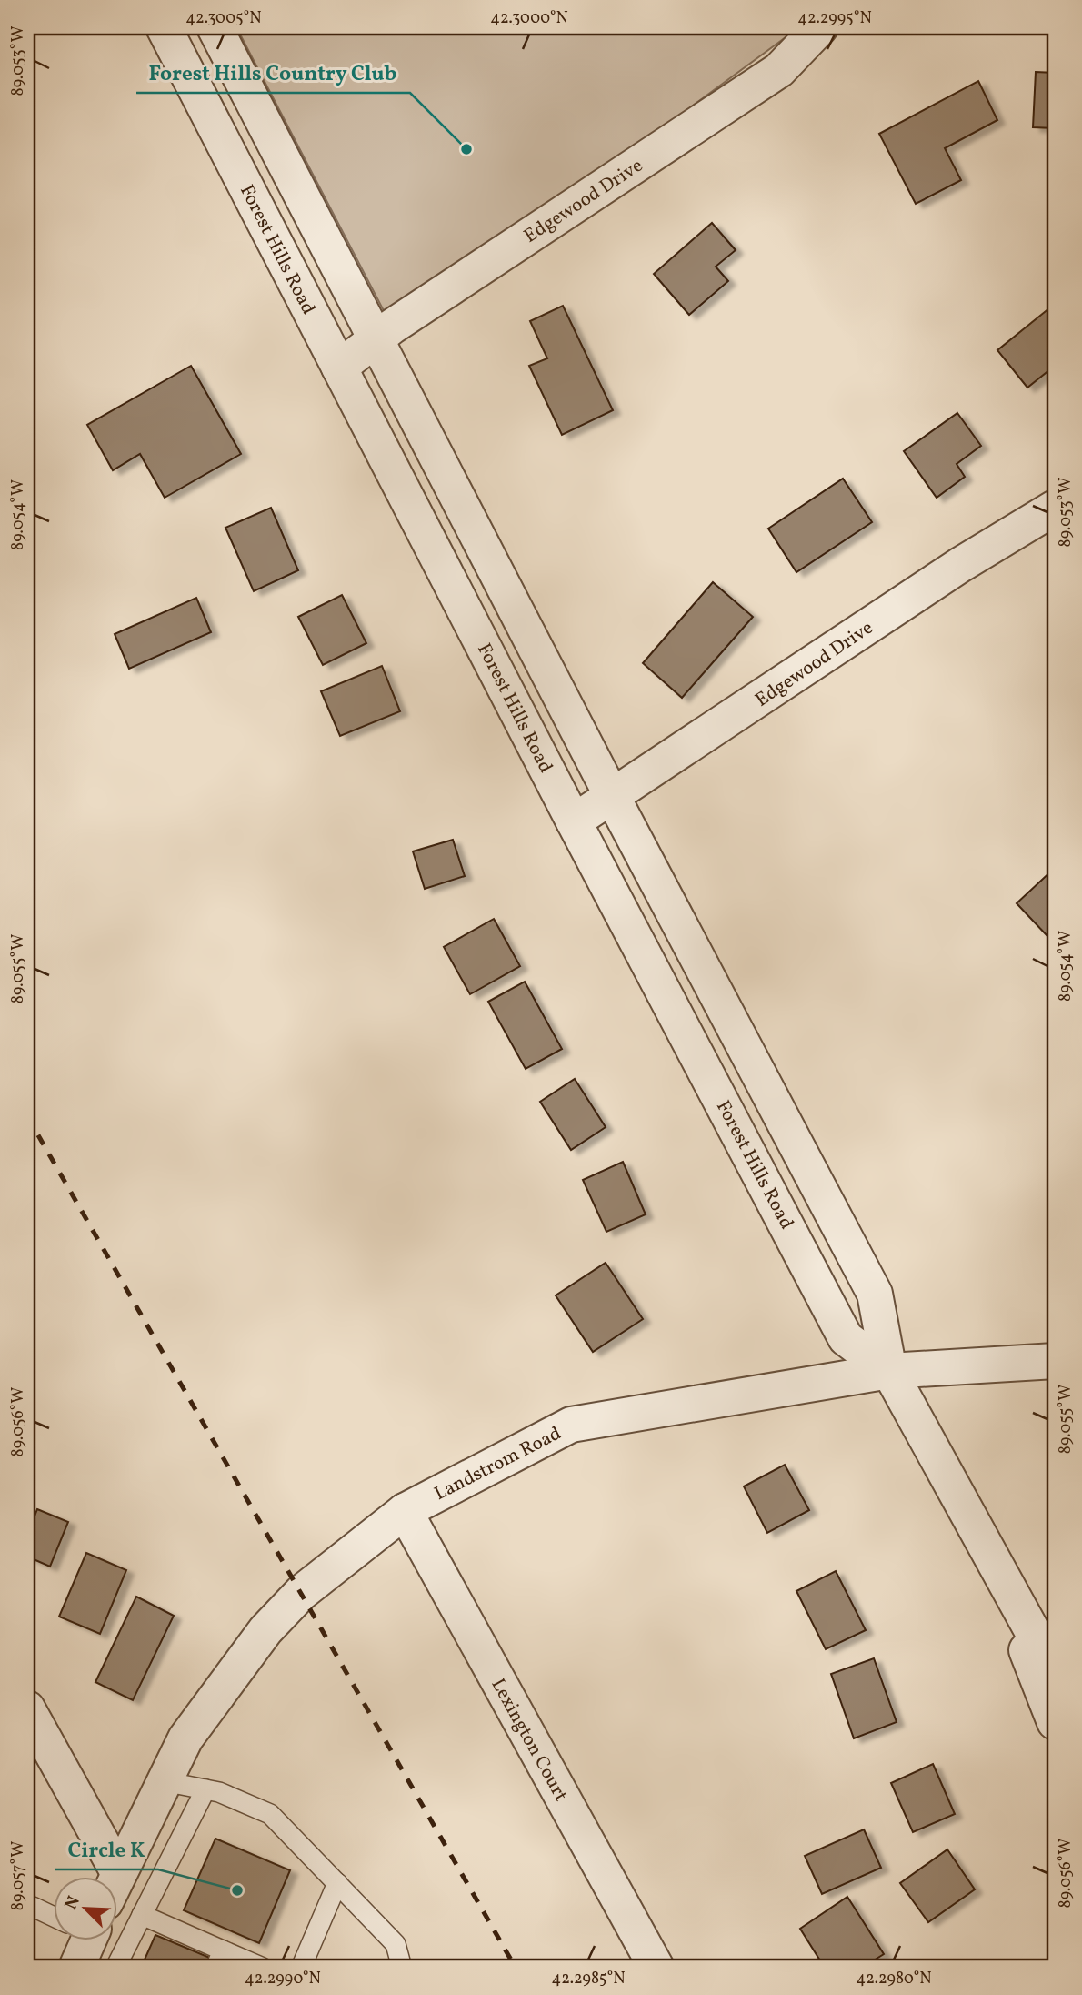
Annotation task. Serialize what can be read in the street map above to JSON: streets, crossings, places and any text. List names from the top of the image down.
{
  "streets": {
    "street": [
      "Edgewood Drive",
      "Forest Hills Road",
      "Landstrom Road",
      "Lexington Court"
    ]
  },
  "crossings": [
    ["Edgewood Drive", "Forest Hills Road"],
    ["Forest Hills Road", "Landstrom Road"],
    ["Landstrom Road", "Lexington Court"]
  ],
  "places": ["Forest Hills Country Club", "Circle K"],
  "north": "top left",
  "coordinates": [
    "42.3005°N",
    "42.3000°N",
    "42.2995°N",
    "89.053°W",
    "89.054°W",
    "89.055°W",
    "89.056°W",
    "89.057°W",
    "42.2990°N",
    "42.2985°N",
    "42.2980°N"
  ]
}
